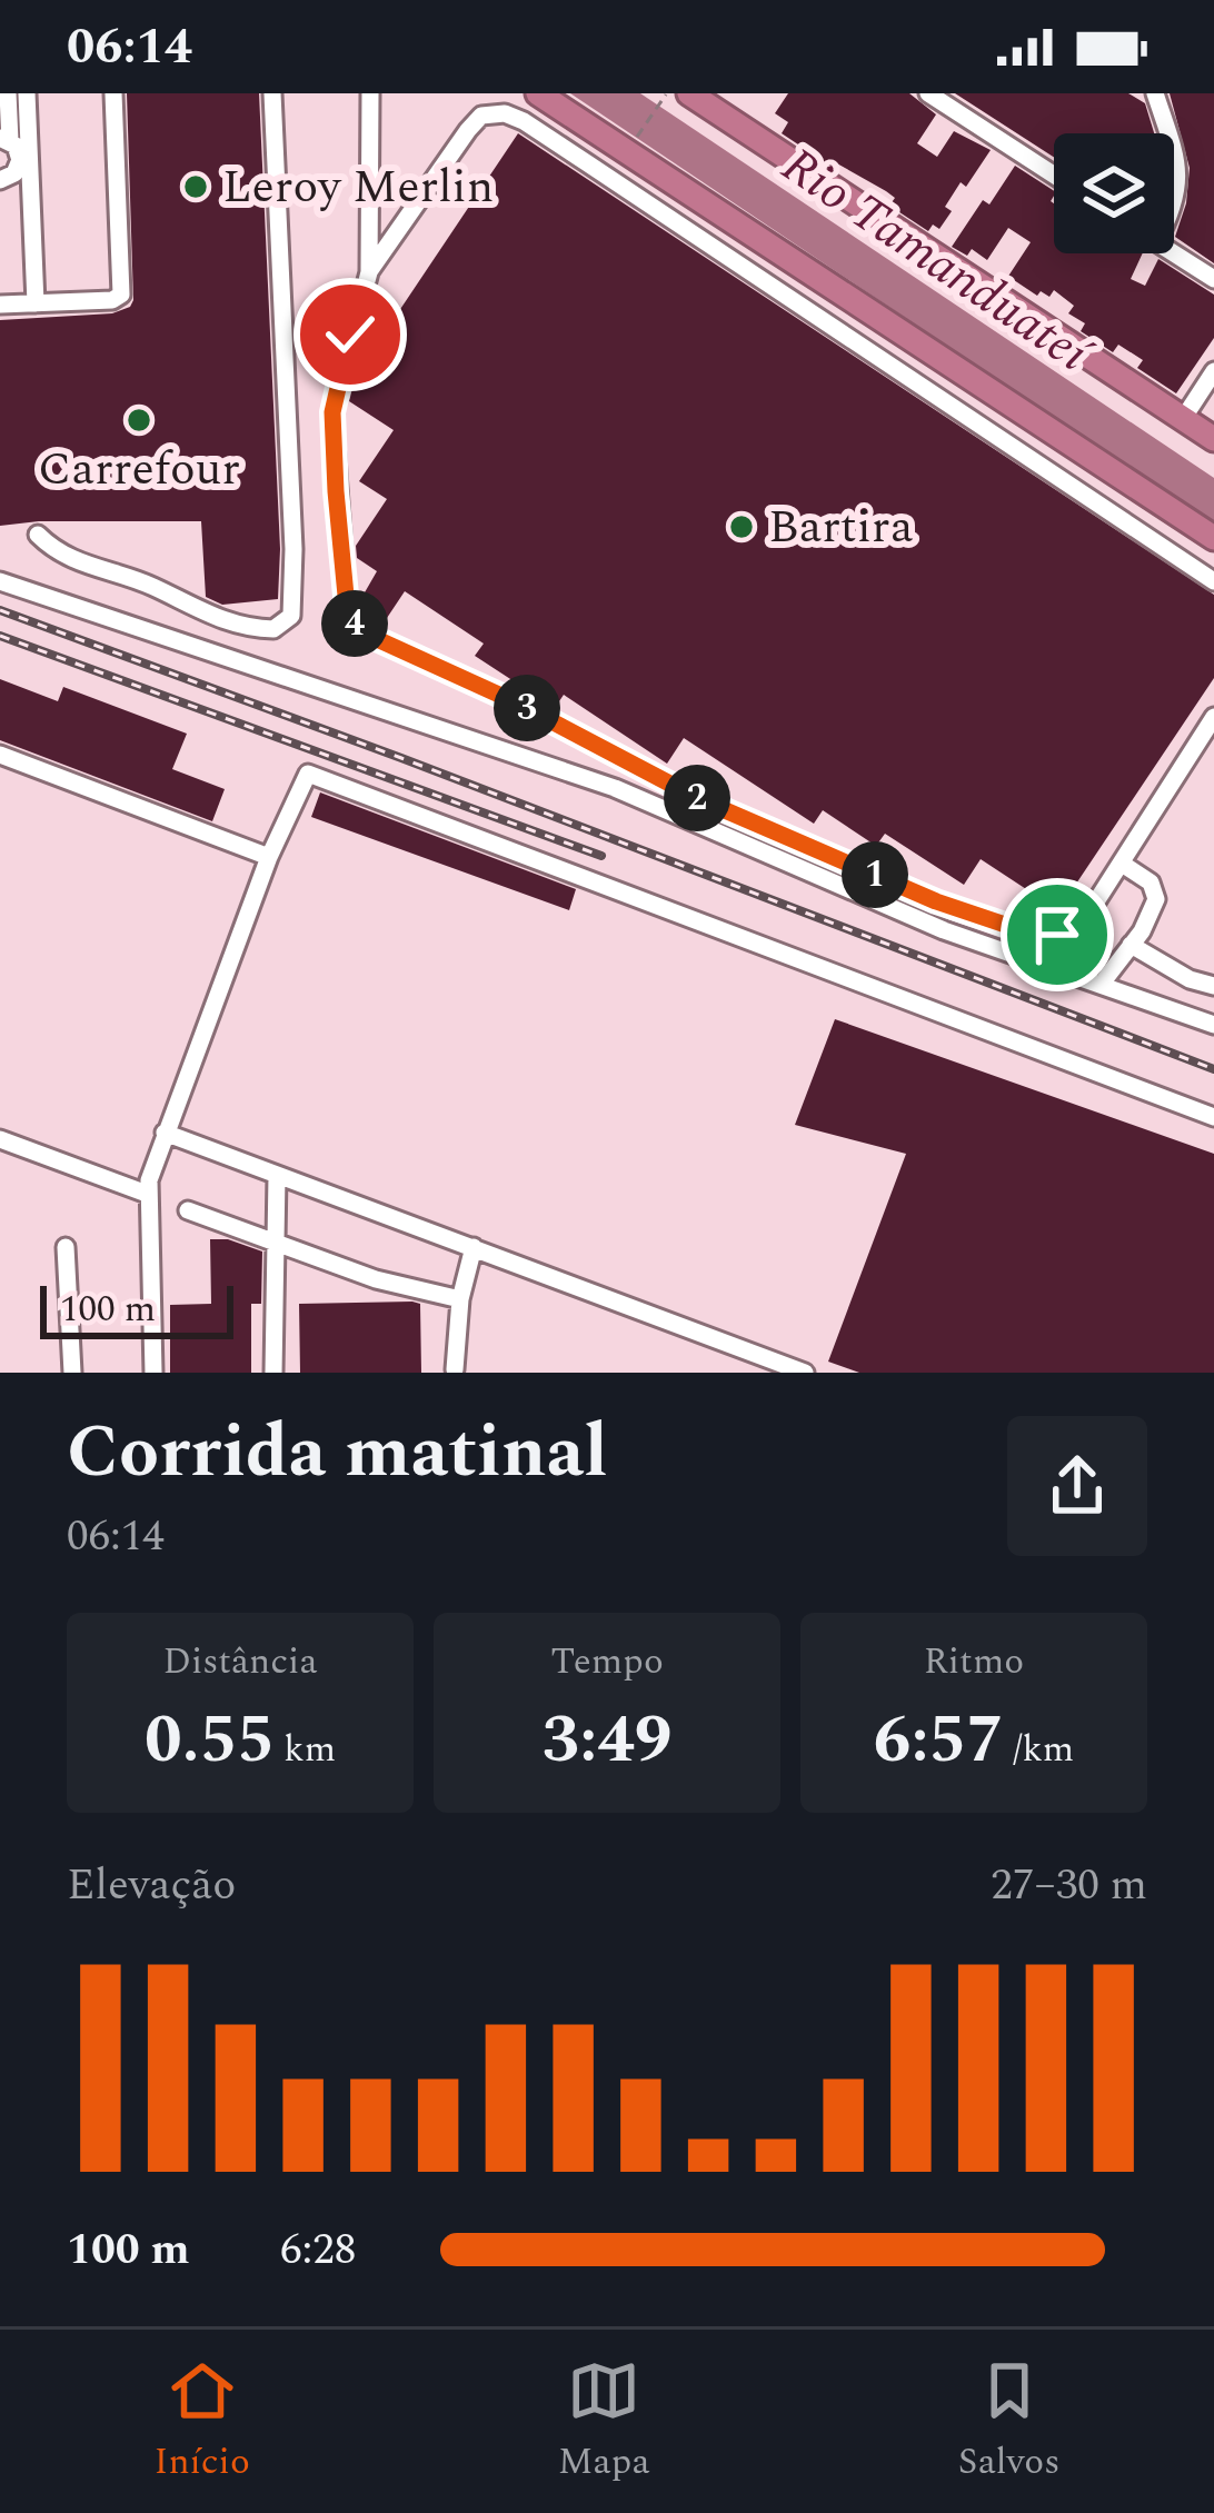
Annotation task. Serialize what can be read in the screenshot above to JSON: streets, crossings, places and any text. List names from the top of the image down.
{
  "water": ["Rio Tamanduateí"],
  "places": ["Leroy Merlin", "Carrefour", "Bartira"],
  "scale_bar": "100 m",
  "page": {
    "status": "06:14",
    "pins": [
      "4",
      "3",
      "2",
      "1"
    ],
    "scale": "100 m",
    "heading": ["Corrida matinal", "06:14"],
    "stats": [
      ["Distância", "0.55 km"],
      ["Tempo", "3:49"],
      ["Ritmo", "6:57 /km"]
    ],
    "chart": ["Elevação", "27–30 m"],
    "list": [
      {
        "name": "100 m",
        "note": "6:28"
      }
    ],
    "tabs": ["Início", "Mapa", "Salvos"]
  }
}
